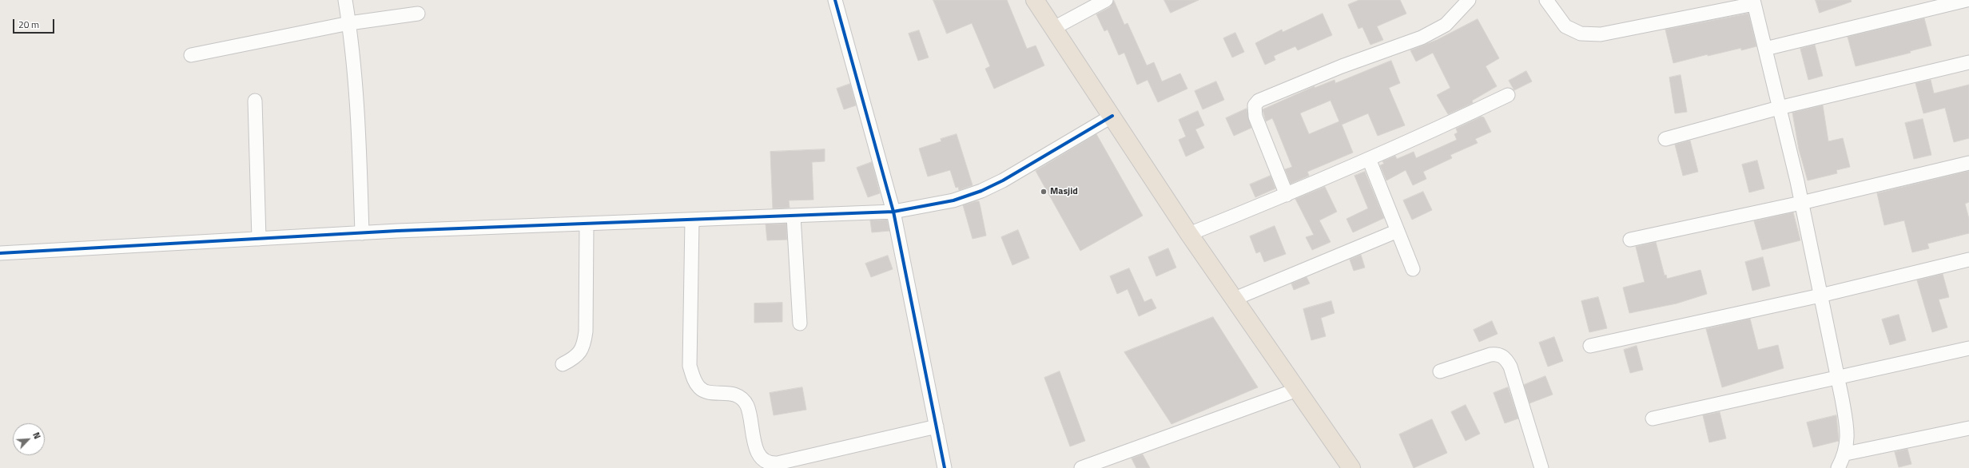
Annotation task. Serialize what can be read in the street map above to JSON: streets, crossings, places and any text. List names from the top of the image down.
{
  "places": ["Masjid"],
  "scale_bar": "20 m",
  "north": "top right"
}
